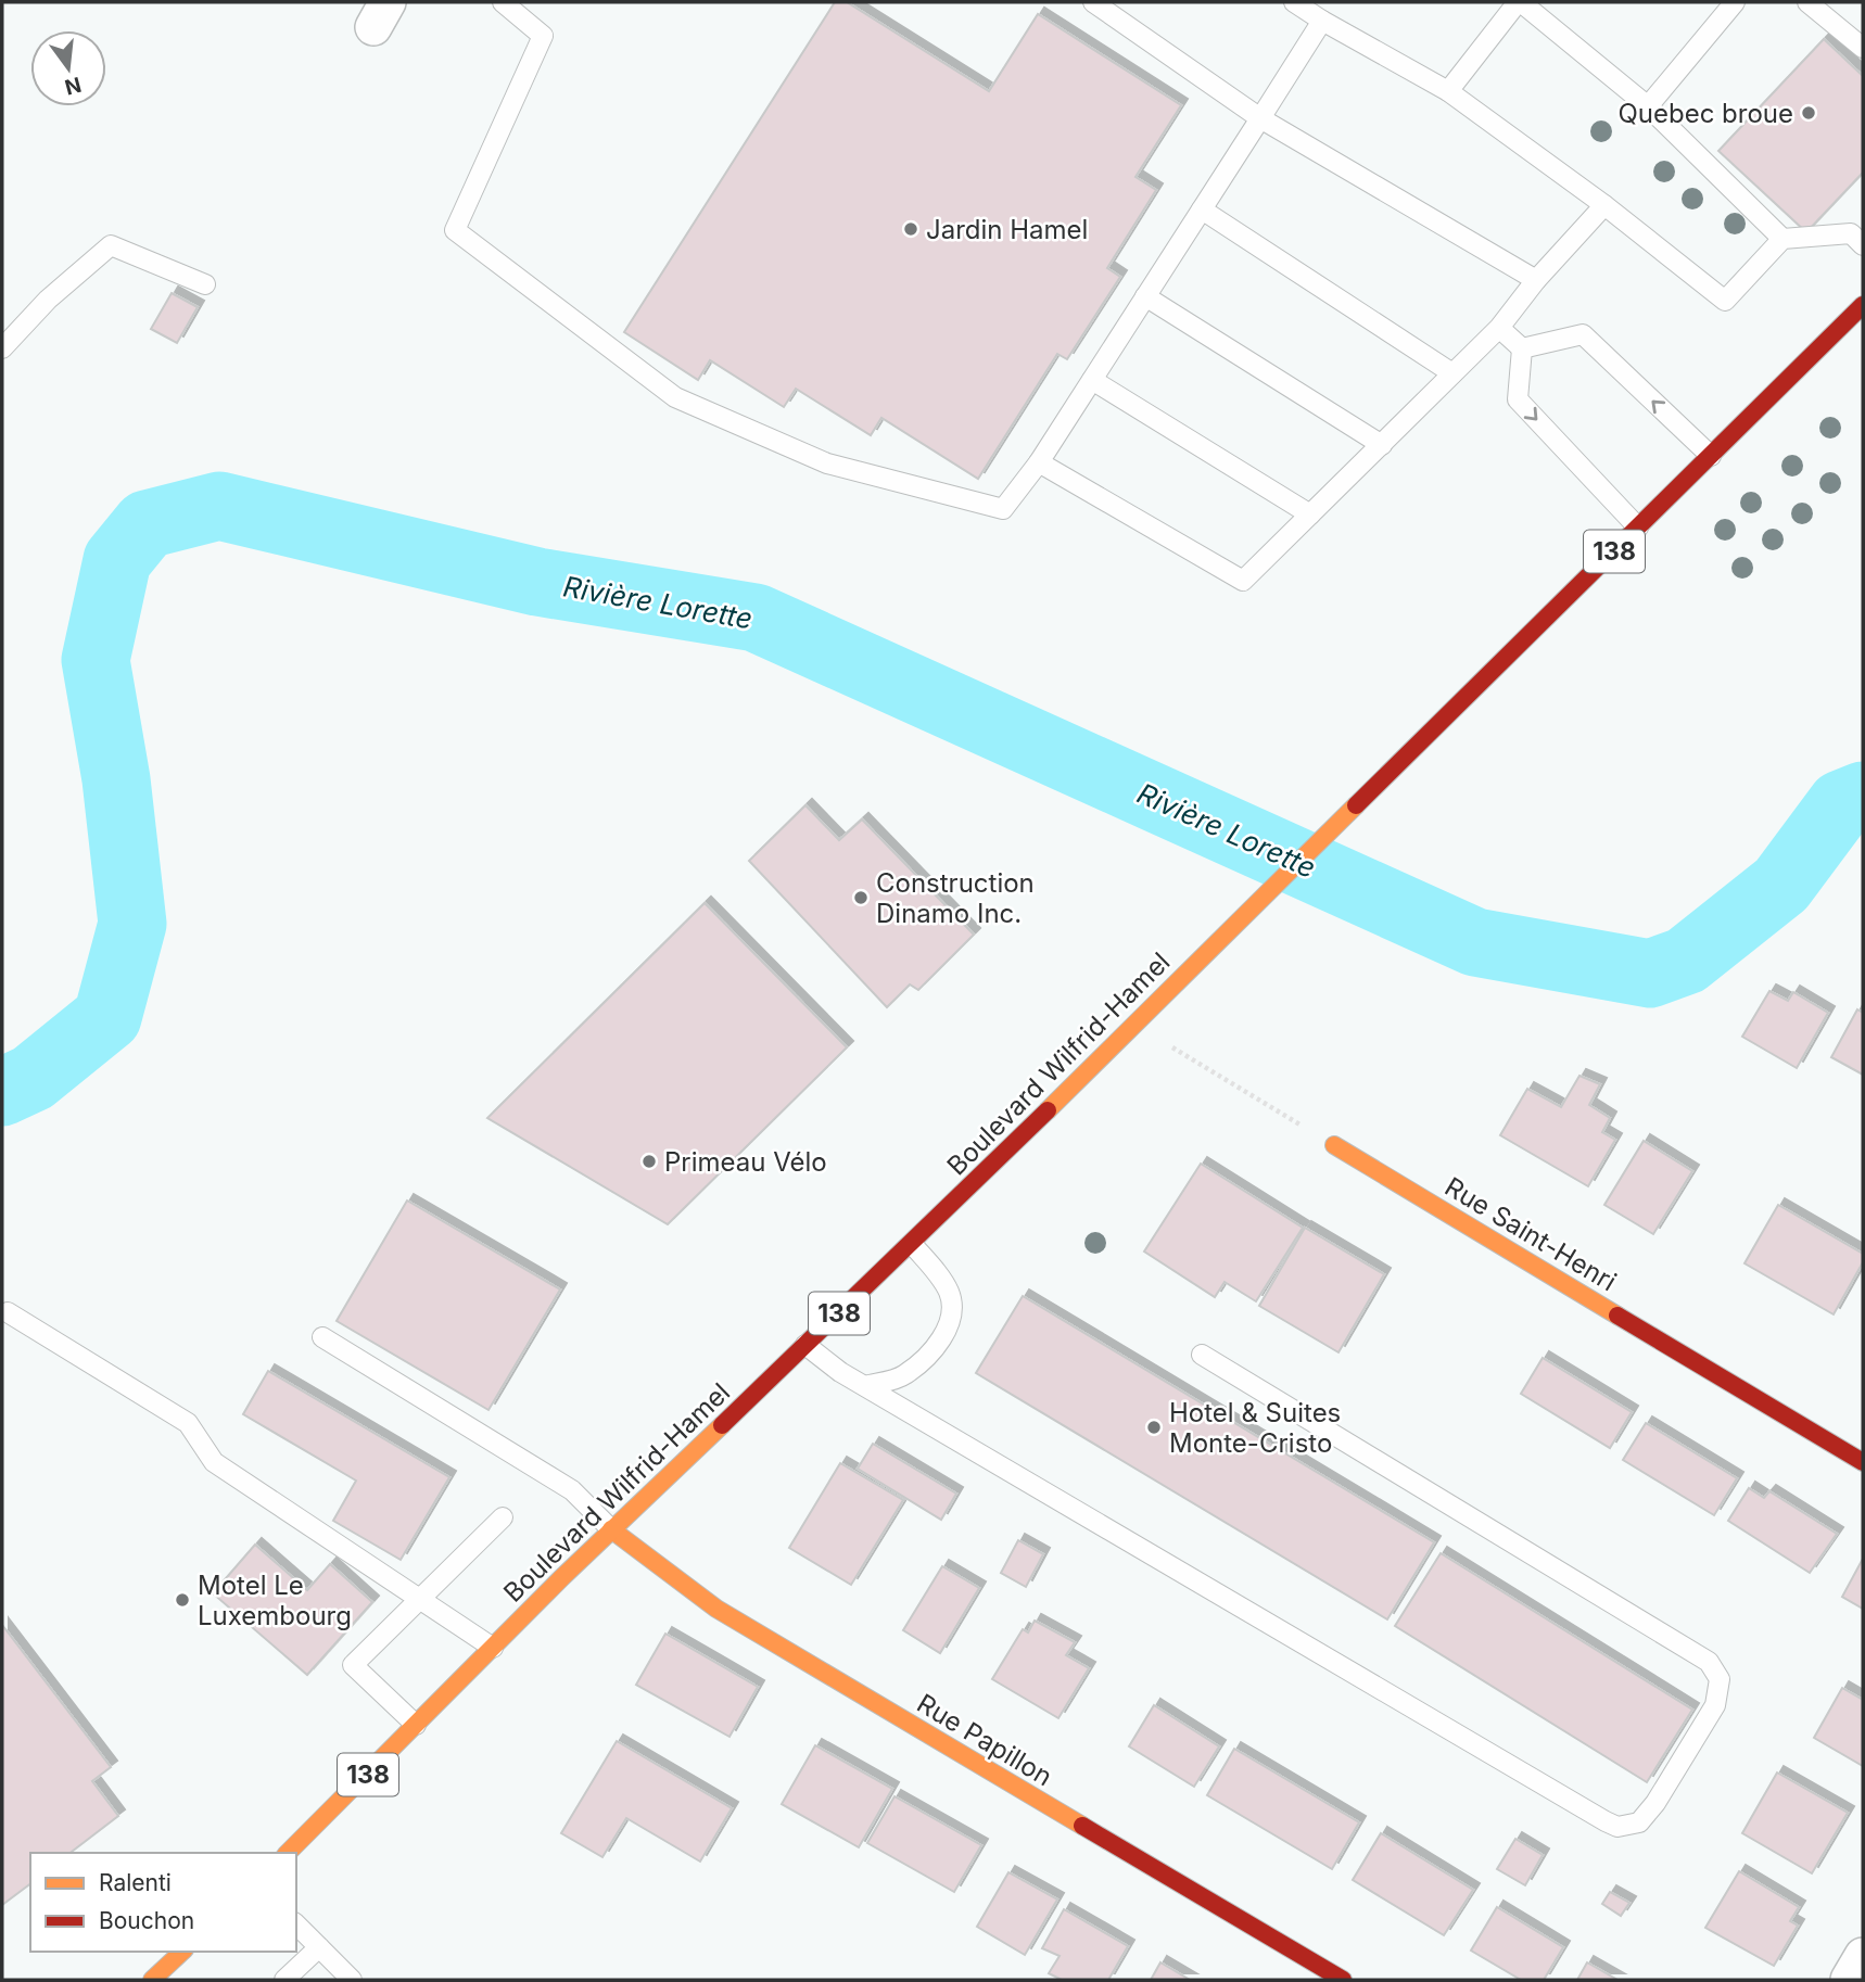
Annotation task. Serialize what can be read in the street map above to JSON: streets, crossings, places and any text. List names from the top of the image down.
{
  "streets": {
    "main road": [
      "138",
      "Boulevard Wilfrid-Hamel",
      "Rue Saint-Henri",
      "Rue Papillon"
    ]
  },
  "crossings": [
    ["Boulevard Wilfrid-Hamel", "Rue Papillon"]
  ],
  "water": ["Rivière Lorette"],
  "places": [
    "Quebec broue",
    "Jardin Hamel",
    "Construction Dinamo Inc.",
    "Primeau Vélo",
    "Hotel & Suites Monte-Cristo",
    "Motel Le Luxembourg"
  ],
  "legend": ["Ralenti", "Bouchon"],
  "north": "bottom"
}
